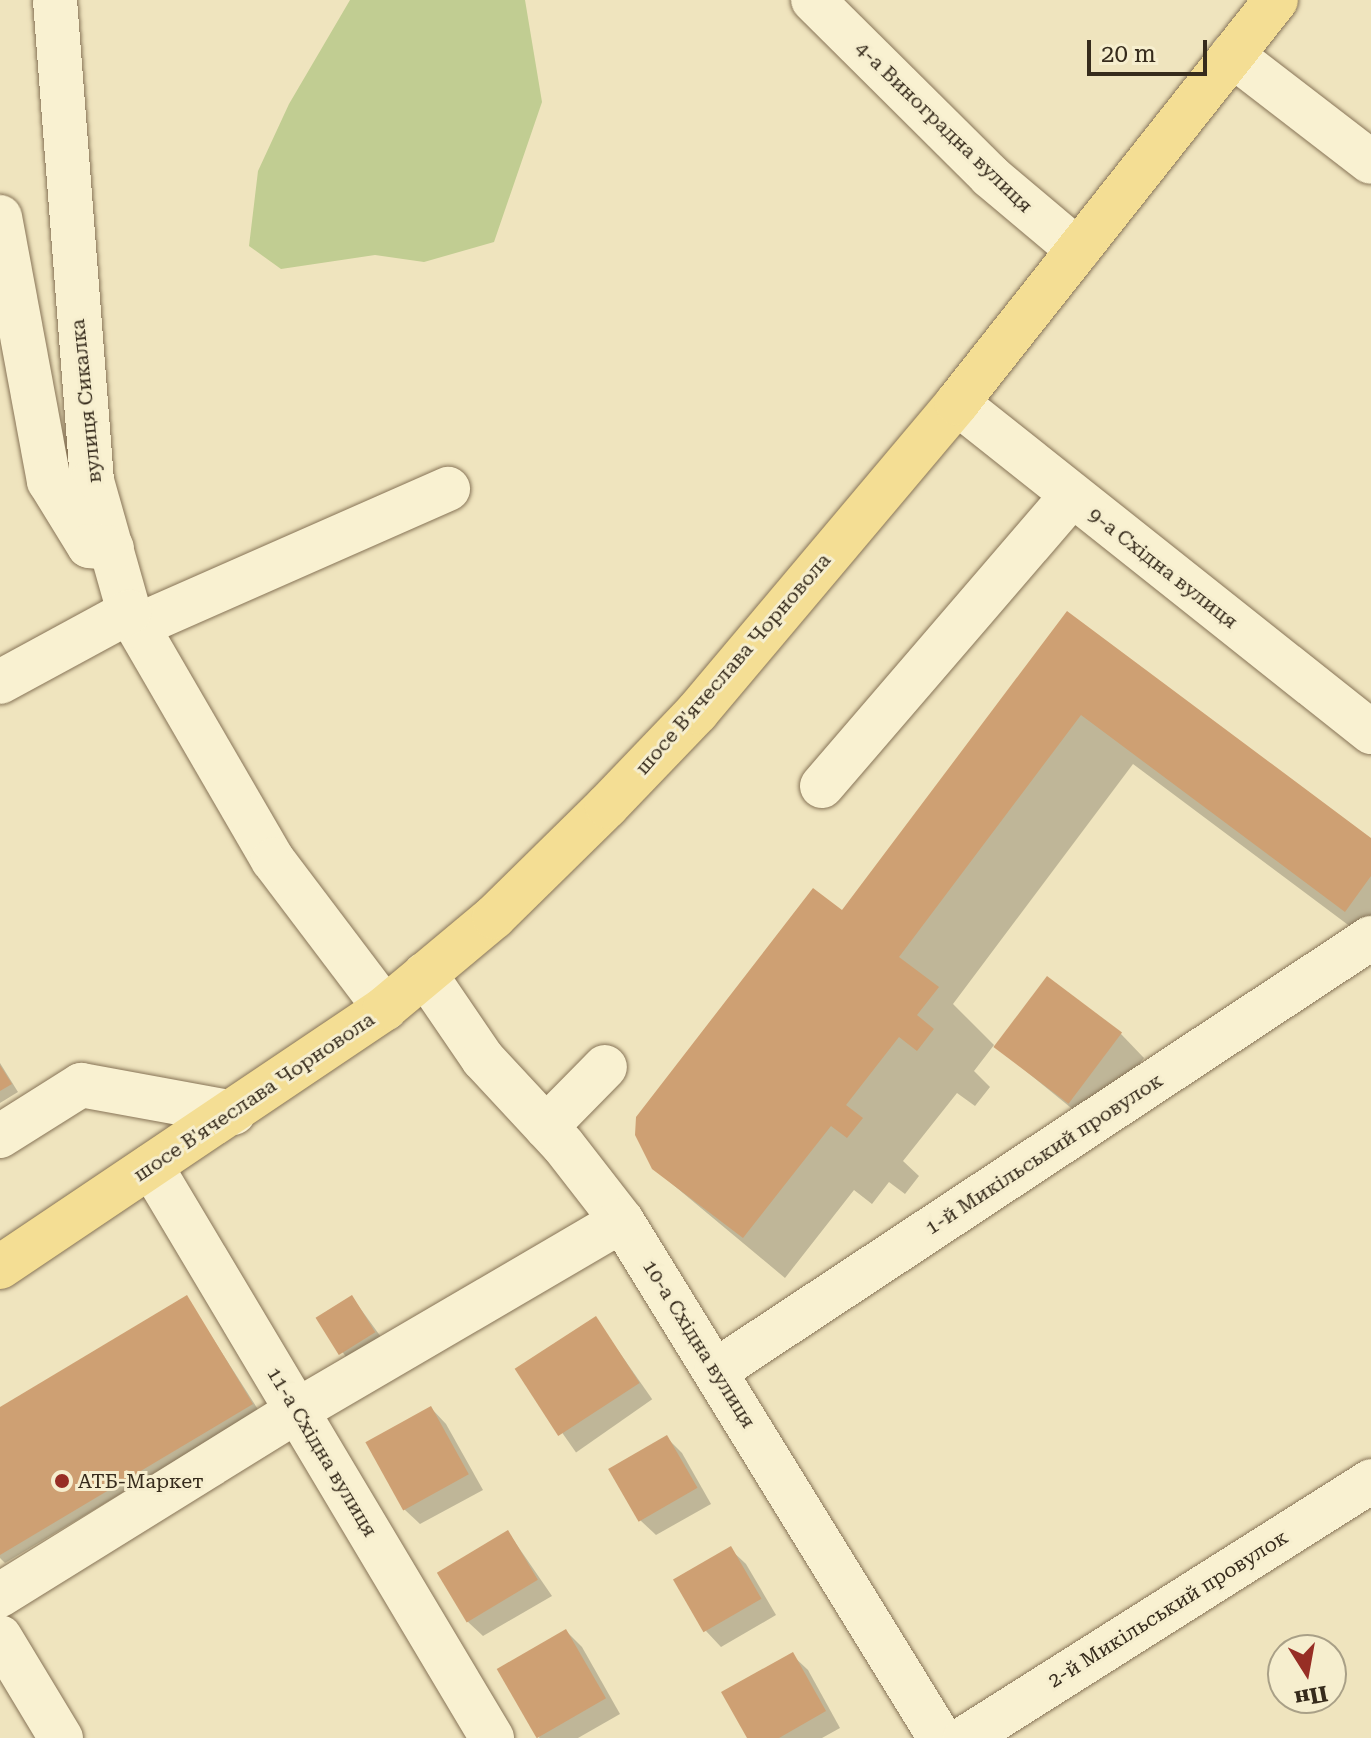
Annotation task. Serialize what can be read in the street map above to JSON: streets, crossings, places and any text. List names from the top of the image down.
{
  "streets": {
    "main road": ["шосе В'ячеслава Чорновола"],
    "street": [
      "4-а Виноградна вулиця",
      "вулиця Сикалка",
      "9-а Східна вулиця",
      "1-й Микільський провулок",
      "10-а Східна вулиця",
      "11-а Східна вулиця",
      "2-й Микільський провулок"
    ]
  },
  "crossings": [
    ["4-а Виноградна вулиця", "шосе В'ячеслава Чорновола"],
    ["вулиця Сикалка", "шосе В'ячеслава Чорновола"],
    ["9-а Східна вулиця", "шосе В'ячеслава Чорновола"],
    ["шосе В'ячеслава Чорновола", "10-а Східна вулиця"],
    ["шосе В'ячеслава Чорновола", "11-а Східна вулиця"],
    ["1-й Микільський провулок", "10-а Східна вулиця"]
  ],
  "places": ["АТБ-Маркет"],
  "scale_bar": "20 m",
  "north": "bottom"
}
